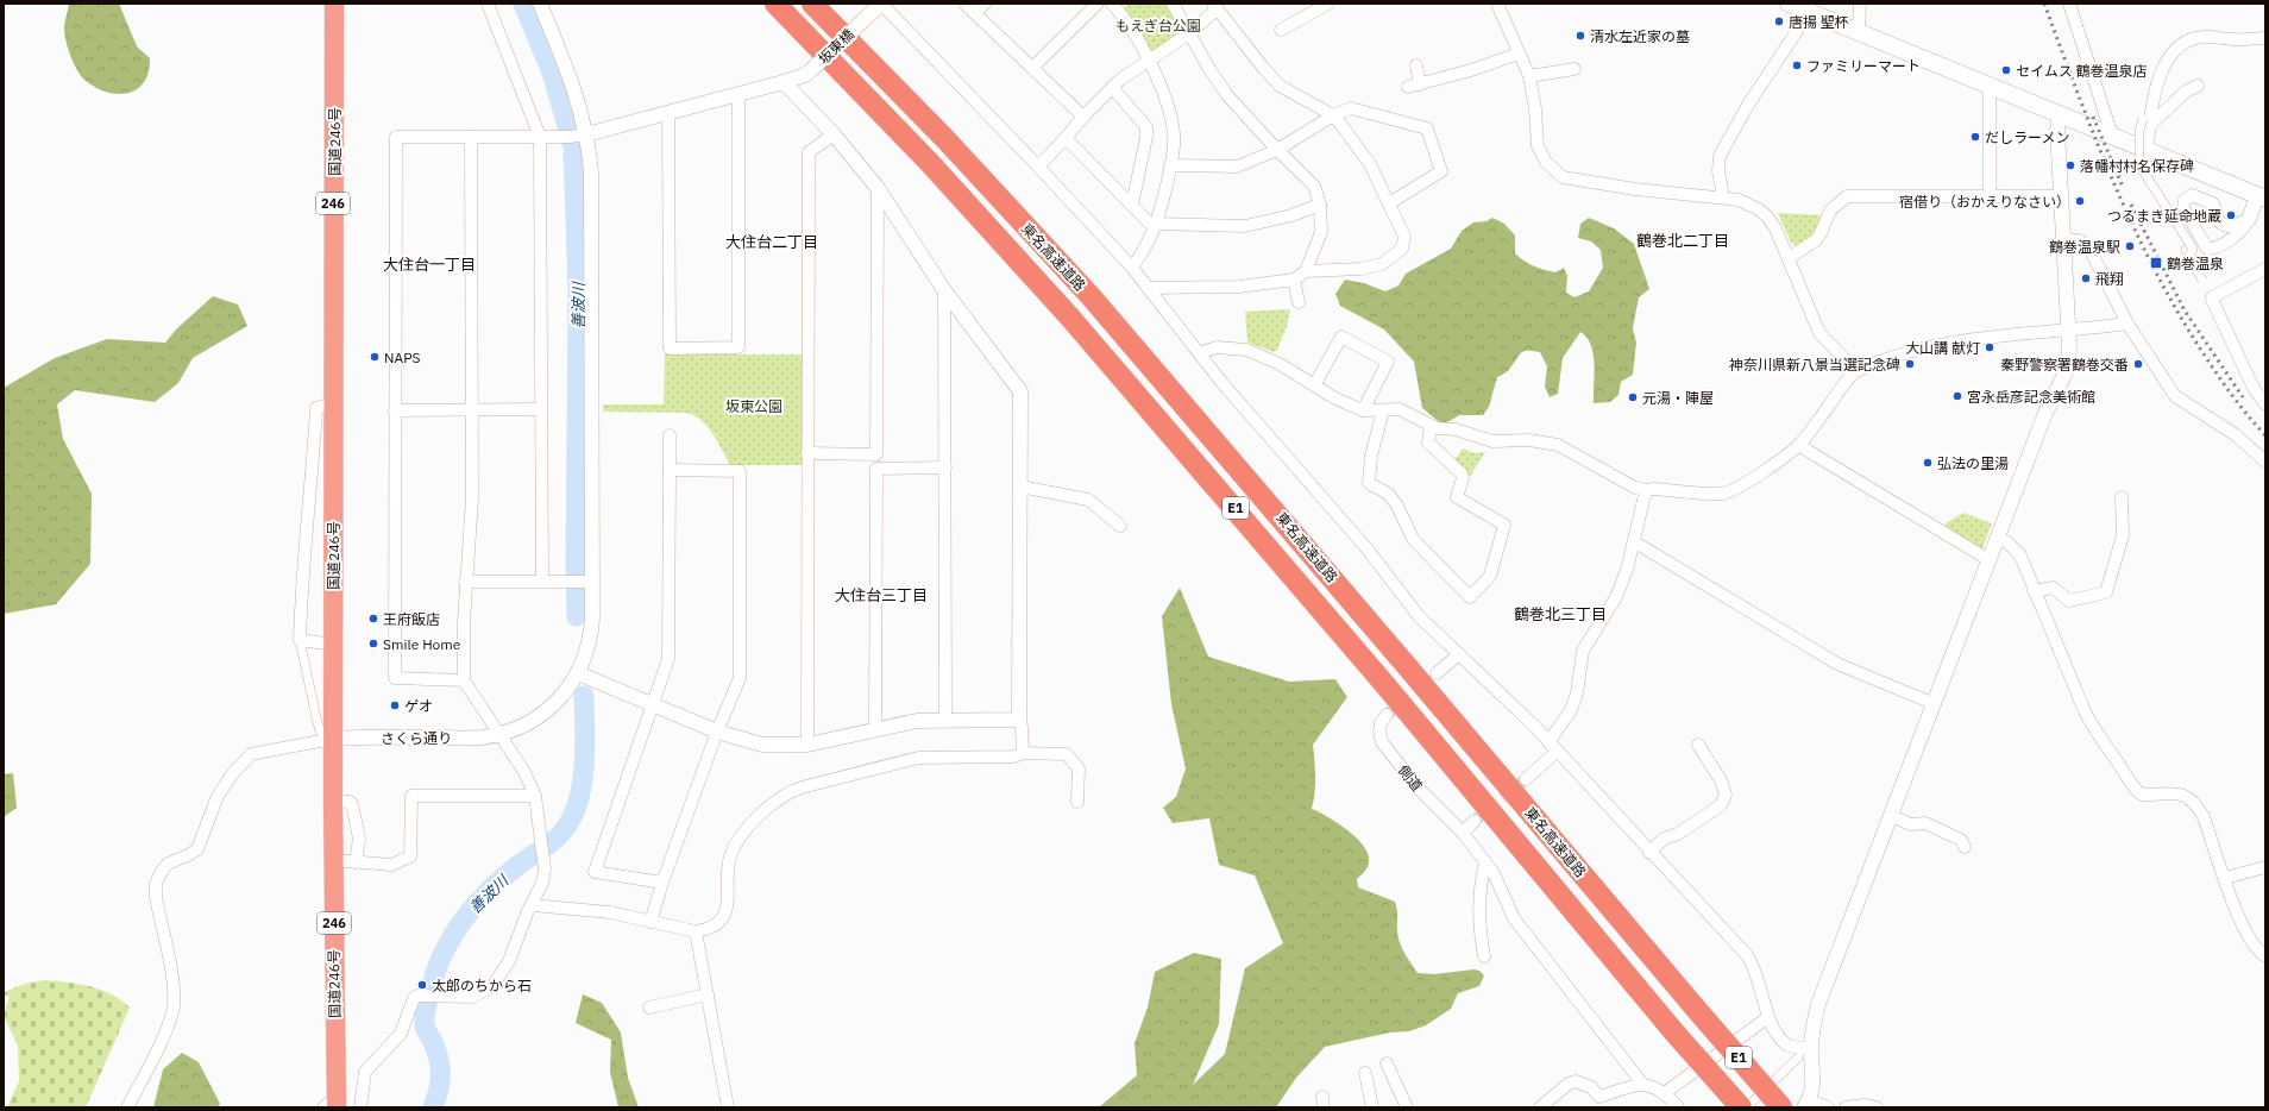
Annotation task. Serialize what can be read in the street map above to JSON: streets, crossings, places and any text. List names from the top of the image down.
{
  "streets": {
    "highway": [
      "国道246号",
      "246",
      "東名高速道路",
      "E1"
    ],
    "street": ["坂東橋", "さくら通り", "側道"]
  },
  "crossings": [
    ["坂東橋", "さくら通り"],
    ["国道246号", "さくら通り"]
  ],
  "districts": [
    "鶴巻北二丁目",
    "大住台二丁目",
    "大住台一丁目",
    "大住台三丁目",
    "鶴巻北三丁目"
  ],
  "water": ["善波川"],
  "parks": ["もえぎ台公園", "坂東公園"],
  "places": {
    "other": [
      "唐揚 聖杯",
      "清水左近家の墓",
      "ファミリーマート",
      "セイムス 鶴巻温泉店",
      "だしラーメン",
      "落幡村村名保存碑",
      "宿借り（おかえりなさい）",
      "つるまき延命地蔵",
      "鶴巻温泉駅",
      "飛翔",
      "大山講 献灯",
      "NAPS",
      "神奈川県新八景当選記念碑",
      "秦野警察署鶴巻交番",
      "宮永岳彦記念美術館",
      "元湯・陣屋",
      "弘法の里湯",
      "王府飯店",
      "Smile Home",
      "ゲオ",
      "太郎のちから石"
    ],
    "transit": ["鶴巻温泉"]
  }
}
